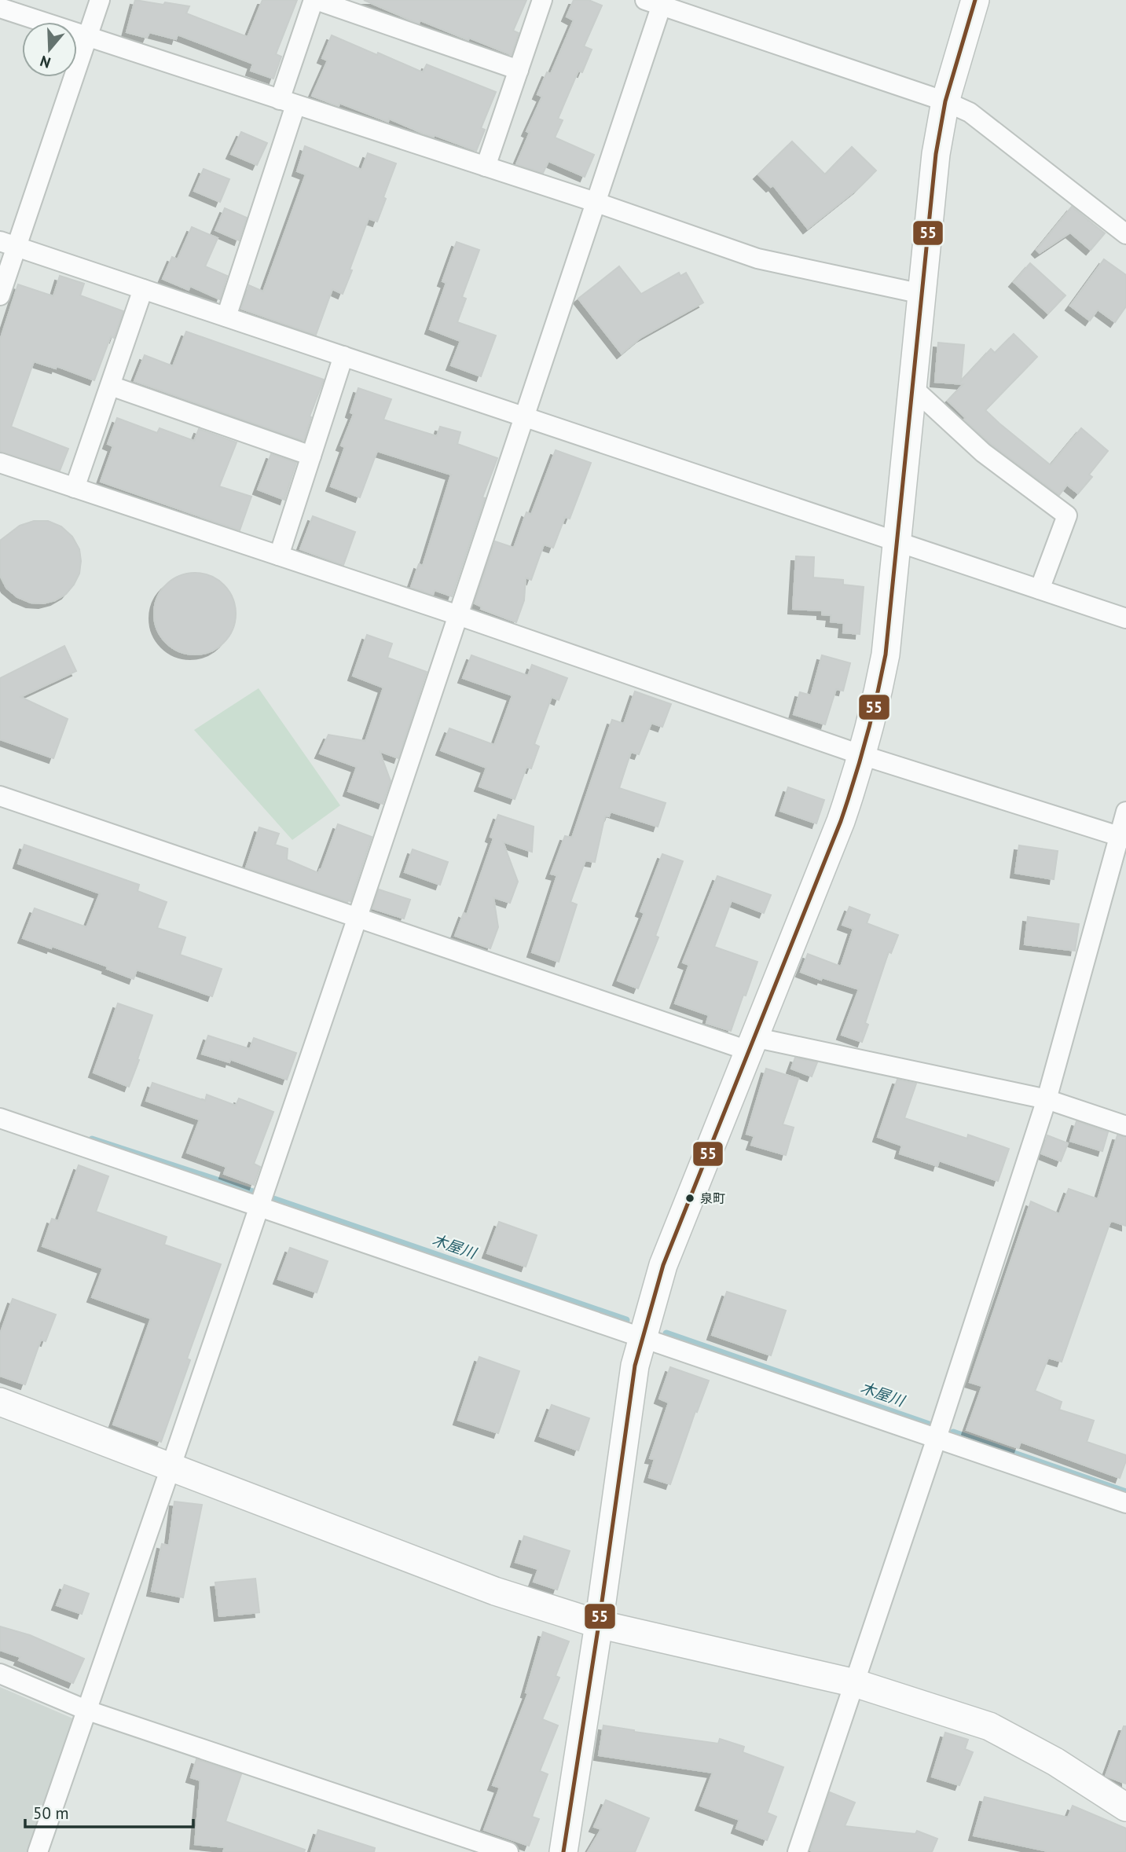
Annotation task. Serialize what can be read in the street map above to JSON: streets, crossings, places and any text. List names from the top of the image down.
{
  "water": ["木屋川"],
  "places": ["泉町"],
  "lines": ["transit line 55"],
  "scale_bar": "50 m",
  "north": "bottom"
}
